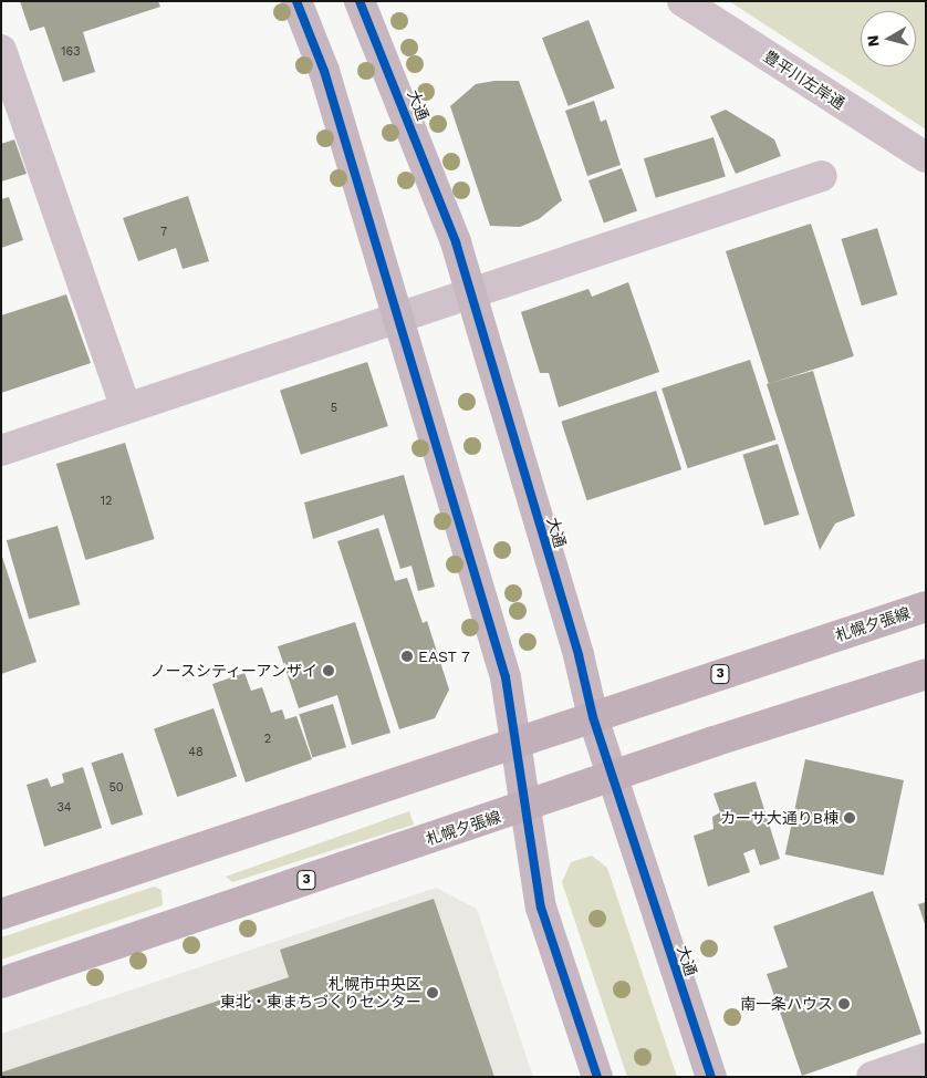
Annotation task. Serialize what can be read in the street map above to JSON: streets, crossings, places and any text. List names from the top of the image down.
{
  "streets": {
    "main road": ["札幌夕張線", "3"],
    "street": ["豊平川左岸通", "大通"]
  },
  "crossings": [
    ["大通", "札幌夕張線"]
  ],
  "places": [
    "EAST 7",
    "ノースシティーアンザイ",
    "カーサ大通りB棟",
    "札幌市中央区 東北・東まちづくりセンター",
    "南一条ハウス"
  ],
  "house_numbers": [
    "163",
    "7",
    "5",
    "12",
    "2",
    "48",
    "50",
    "34"
  ],
  "north": "left"
}
